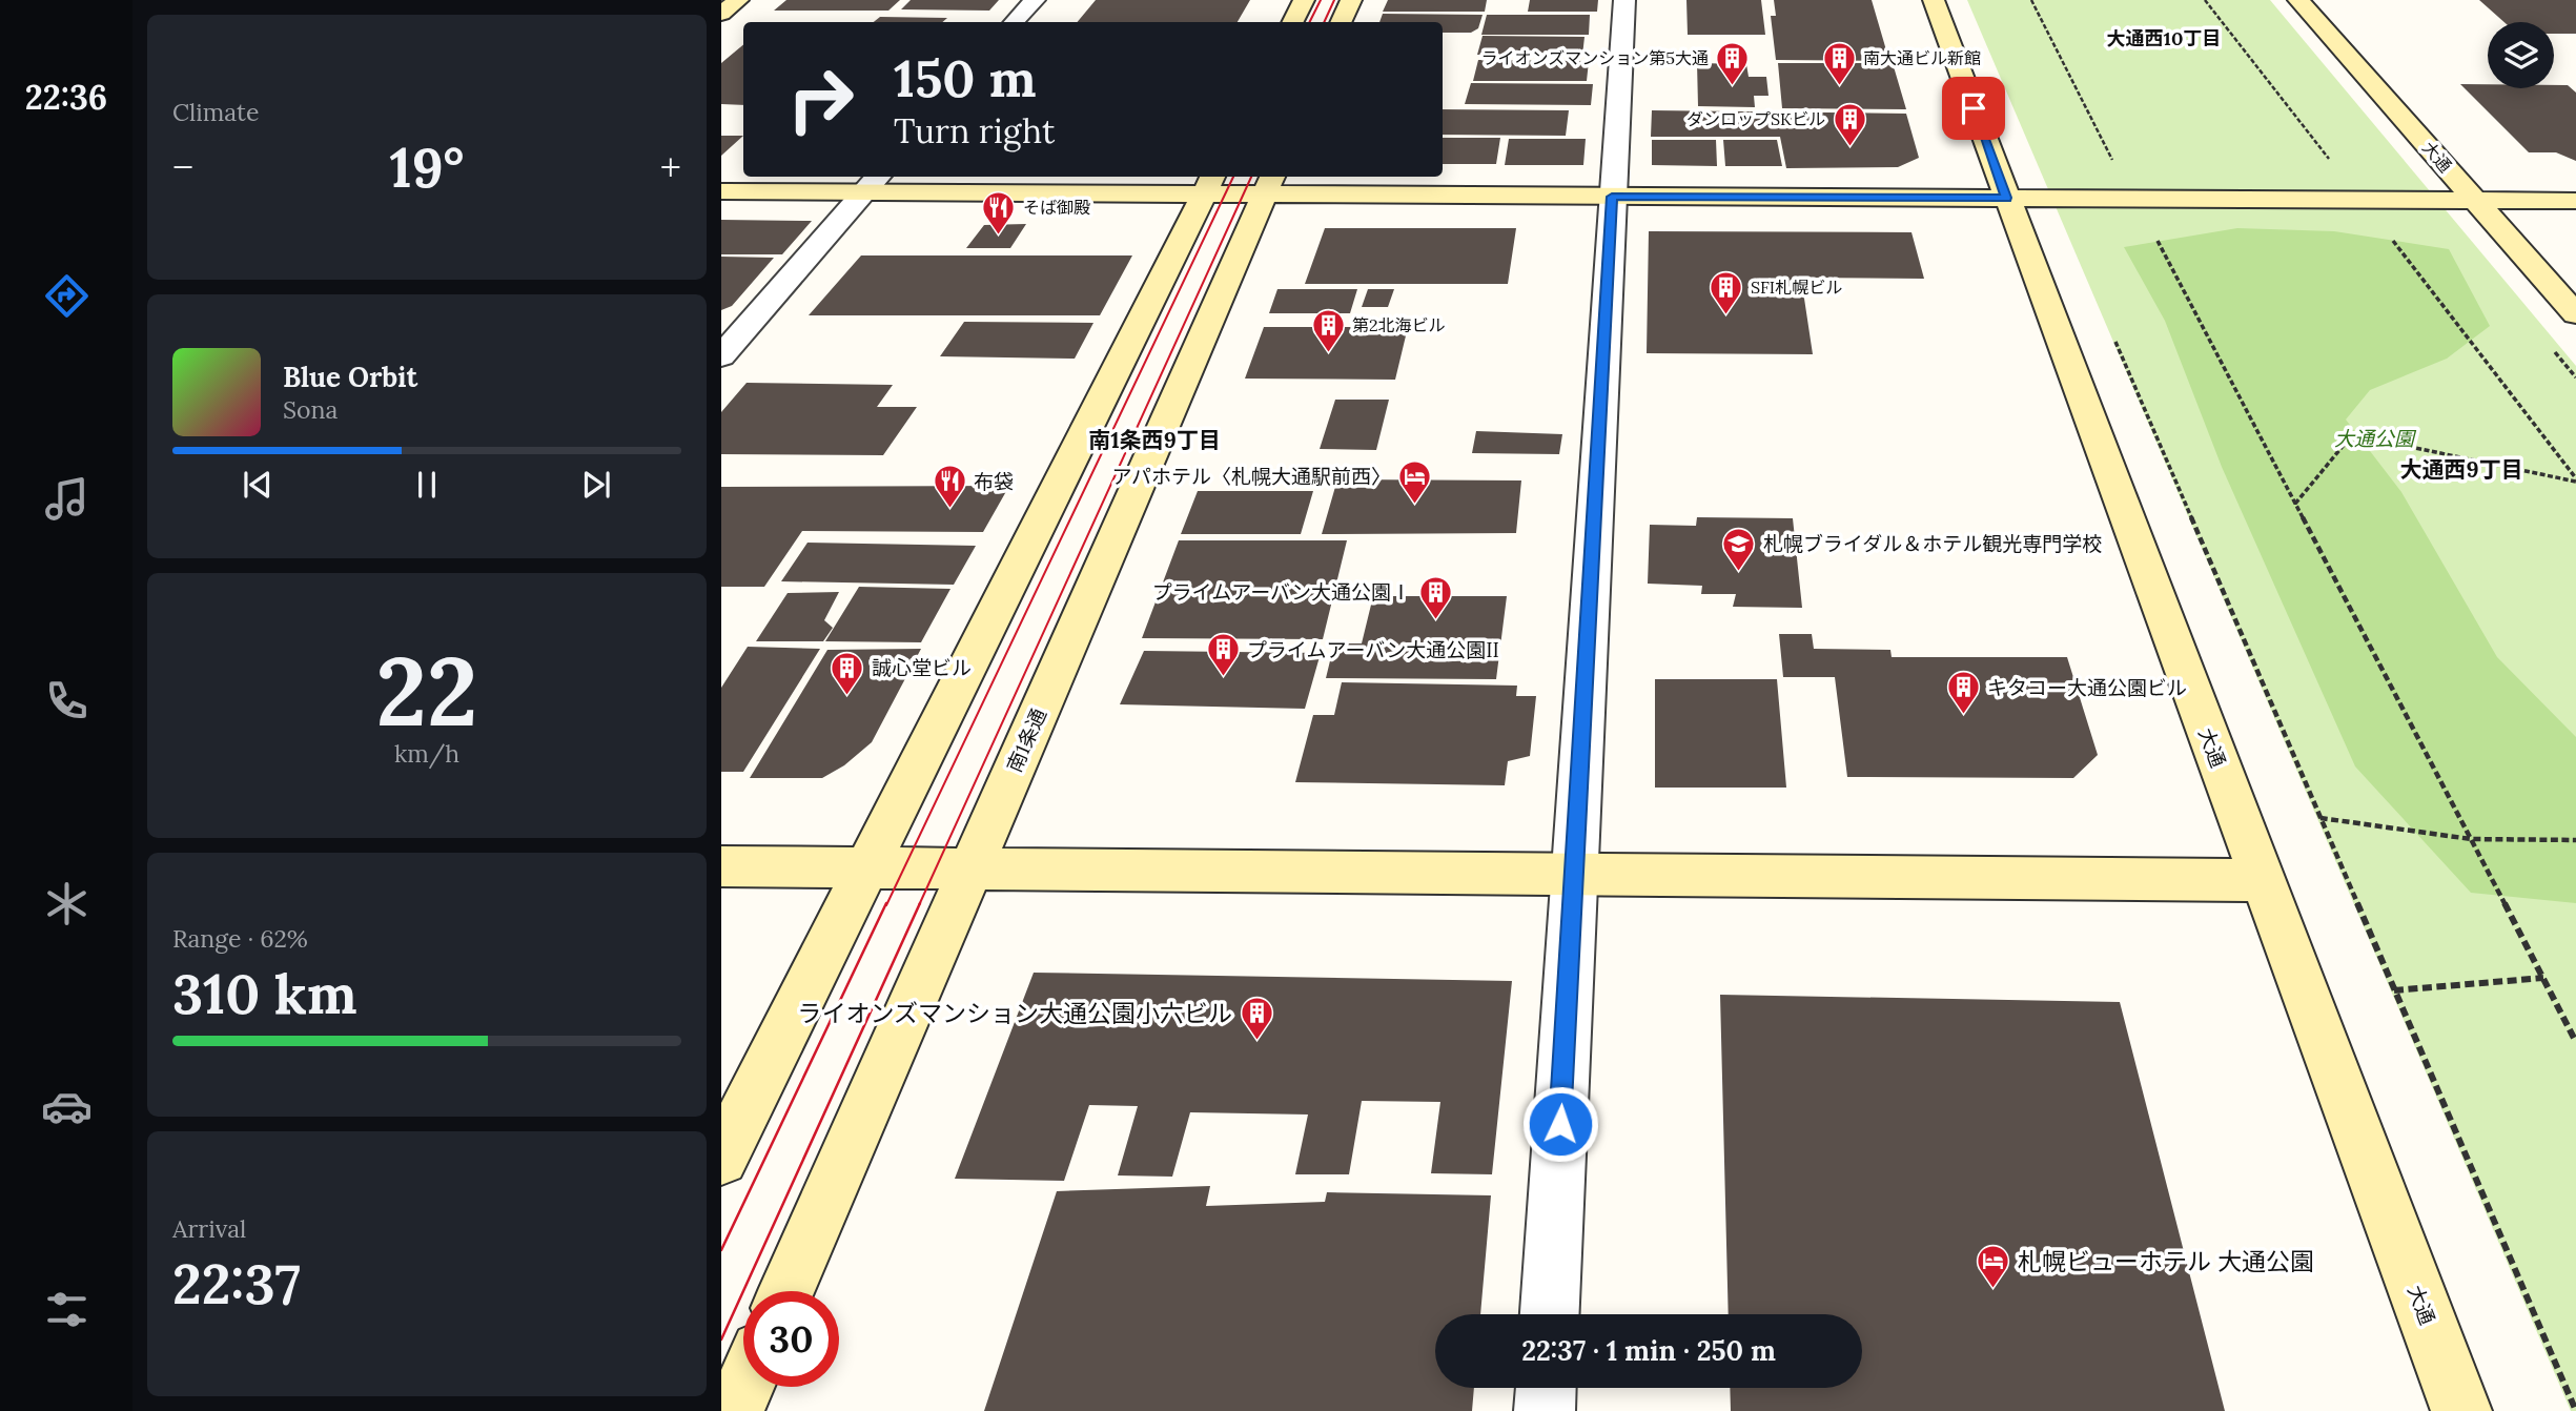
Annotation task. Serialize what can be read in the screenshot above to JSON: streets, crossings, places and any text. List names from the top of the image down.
{
  "streets": {
    "street": ["大通", "南1条通"]
  },
  "districts": ["大通西10丁目", "南1条西9丁目", "大通西9丁目"],
  "parks": ["大通公園"],
  "places": {
    "building": [
      "ライオンズマンション第5大通",
      "南大通ビル新館",
      "ダンロップSKビル",
      "SFI札幌ビル",
      "第2北海ビル",
      "プライムアーバン大通公園Ⅰ",
      "プライムアーバン大通公園II",
      "誠心堂ビル",
      "キタコー大通公園ビル",
      "ライオンズマンション大通公園小六ビル"
    ],
    "restaurant": ["そば御殿", "布袋"],
    "hotel": ["アパホテル〈札幌大通駅前西〉", "札幌ビューホテル 大通公園"],
    "school or university": ["札幌ブライダル＆ホテル観光専門学校"]
  },
  "page": {
    "tabs": "22:36",
    "tile": [
      "Climate",
      ["22", "km/h"],
      ["Range · 62%", "310 km"],
      ["Arrival", "22:37"]
    ],
    "turn": ["150 m", "Turn right"],
    "heat": ["−", "19°", "+"],
    "song": ["Blue Orbit", "Sona"],
    "limit": "30",
    "trip": "22:37 · 1 min · 250 m"
  }
}
